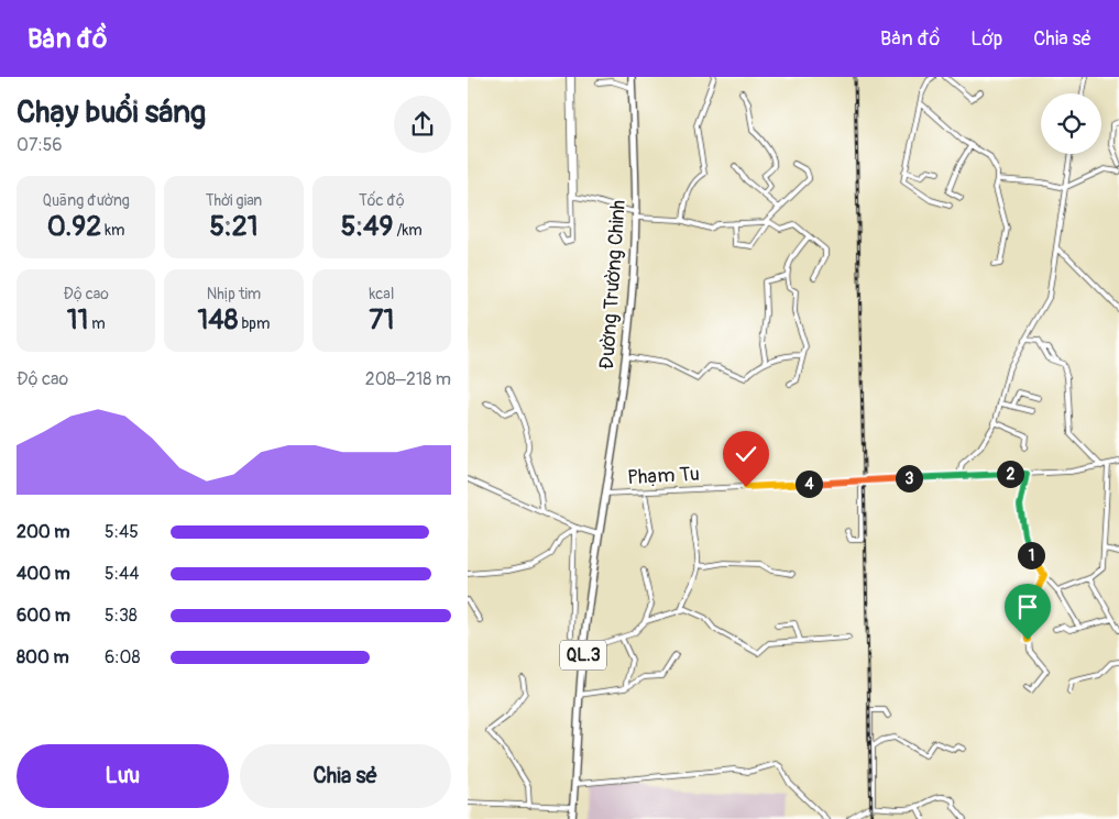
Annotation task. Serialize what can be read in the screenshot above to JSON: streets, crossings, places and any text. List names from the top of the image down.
{
  "streets": {
    "highway": ["Đường Trường Chinh", "QL.3"],
    "street": ["Phạm Tu"]
  },
  "crossings": [
    ["Đường Trường Chinh", "Phạm Tu"],
    ["Đường Trường Chinh", "QL.3"],
    ["Phạm Tu", "QL.3"]
  ],
  "page": {
    "header": "Bản đồ",
    "nav": ["Bản đồ", "Lớp", "Chia sẻ"],
    "heading": ["Chạy buổi sáng", "07:56"],
    "stats": [
      ["Quãng đường", "0.92 km"],
      ["Thời gian", "5:21"],
      ["Tốc độ", "5:49 /km"],
      ["Độ cao", "11 m"],
      ["Nhịp tim", "148 bpm"],
      ["kcal", "71"]
    ],
    "chart": ["Độ cao", "208–218 m"],
    "pins": [
      "2",
      "3",
      "4",
      "1"
    ],
    "list": [
      {
        "name": "200 m",
        "note": "5:45"
      },
      {
        "name": "400 m",
        "note": "5:44"
      },
      {
        "name": "600 m",
        "note": "5:38"
      },
      {
        "name": "800 m",
        "note": "6:08"
      }
    ],
    "buttons": ["Lưu", "Chia sẻ"]
  }
}
